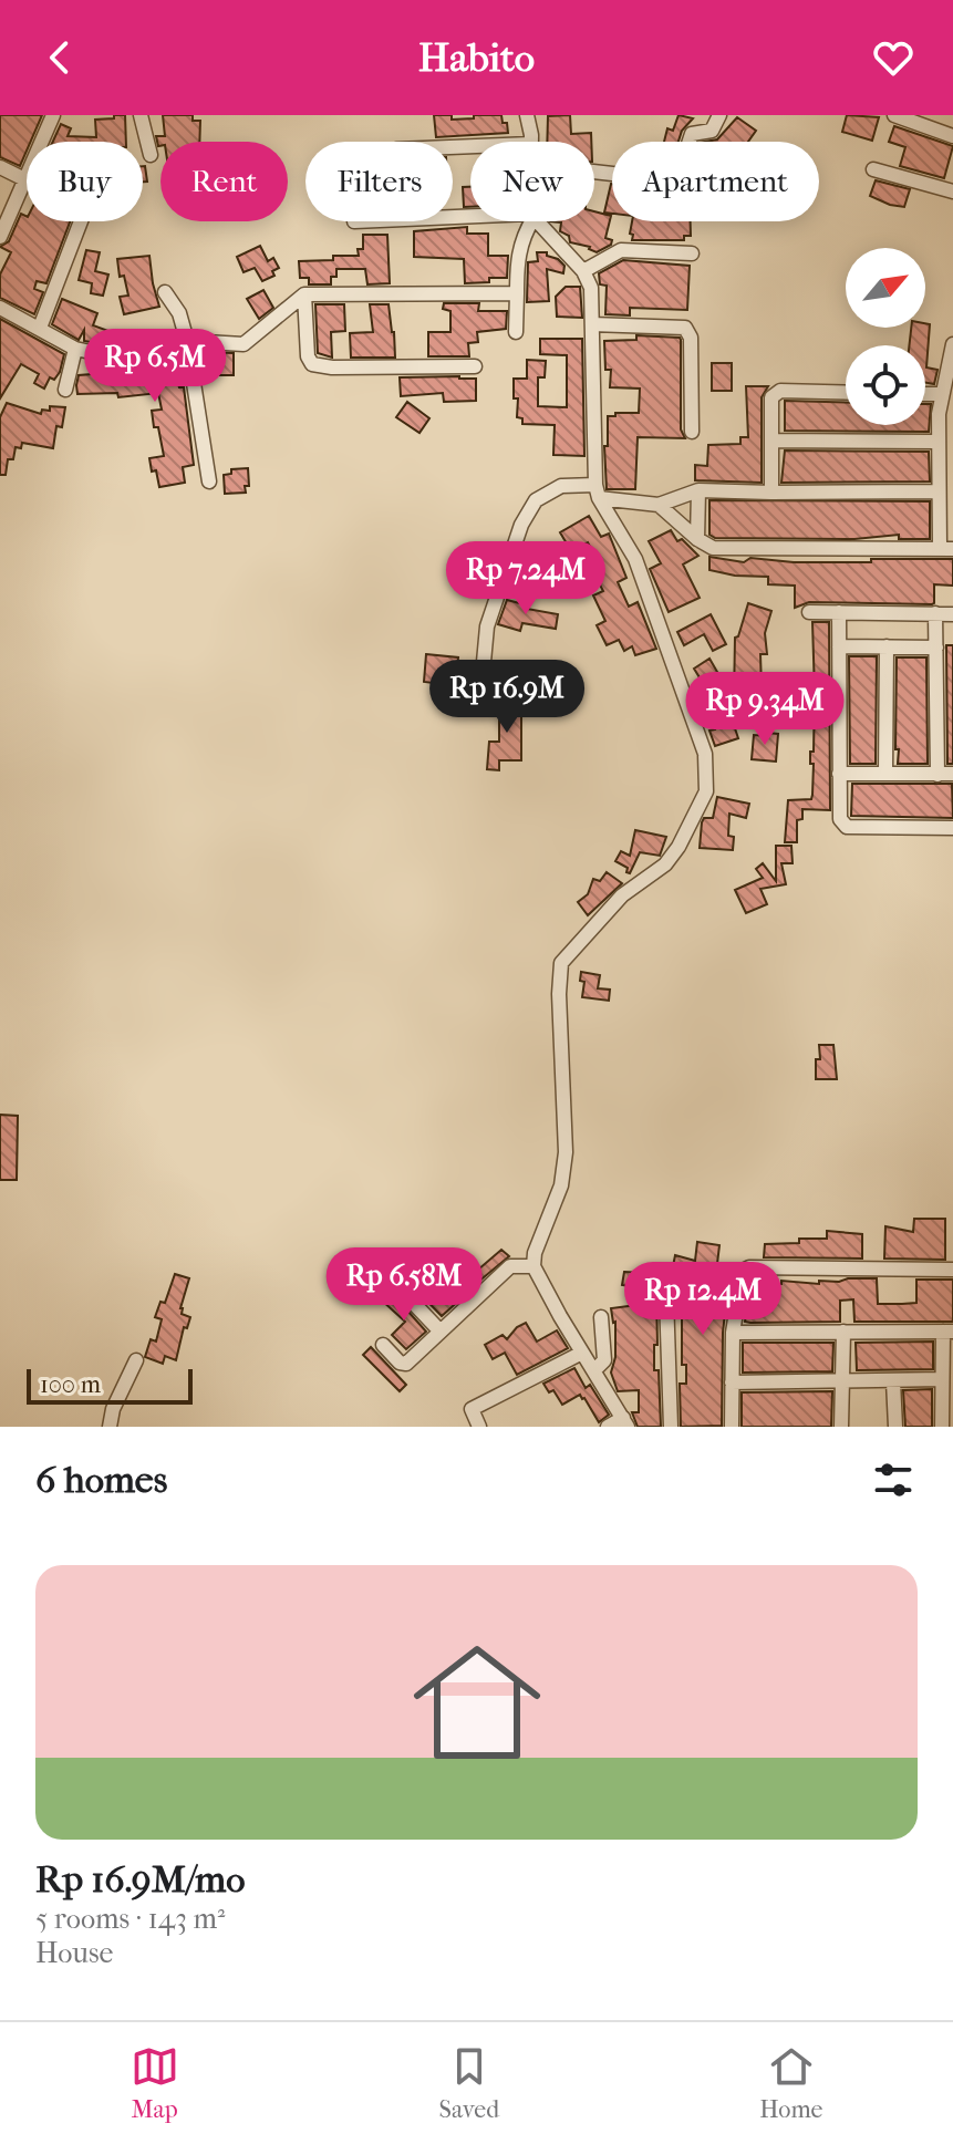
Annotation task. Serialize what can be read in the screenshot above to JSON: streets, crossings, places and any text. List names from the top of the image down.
{
  "scale_bar": "100 m",
  "north": "top right",
  "page": {
    "header": "Habito",
    "chip": [
      "Buy",
      "Rent",
      "Filters",
      "New",
      "Apartment"
    ],
    "price": [
      "Rp 6.5M",
      "Rp 7.24M",
      "Rp 16.9M",
      "Rp 9.34M",
      "Rp 6.58M",
      "Rp 12.4M"
    ],
    "scale": "100 m",
    "heading": "6 homes",
    "list": [
      {
        "name": "Rp 16.9M/mo",
        "note": "5 rooms · 143 m² · House"
      }
    ],
    "tabs": ["Map", "Saved", "Home"]
  }
}
